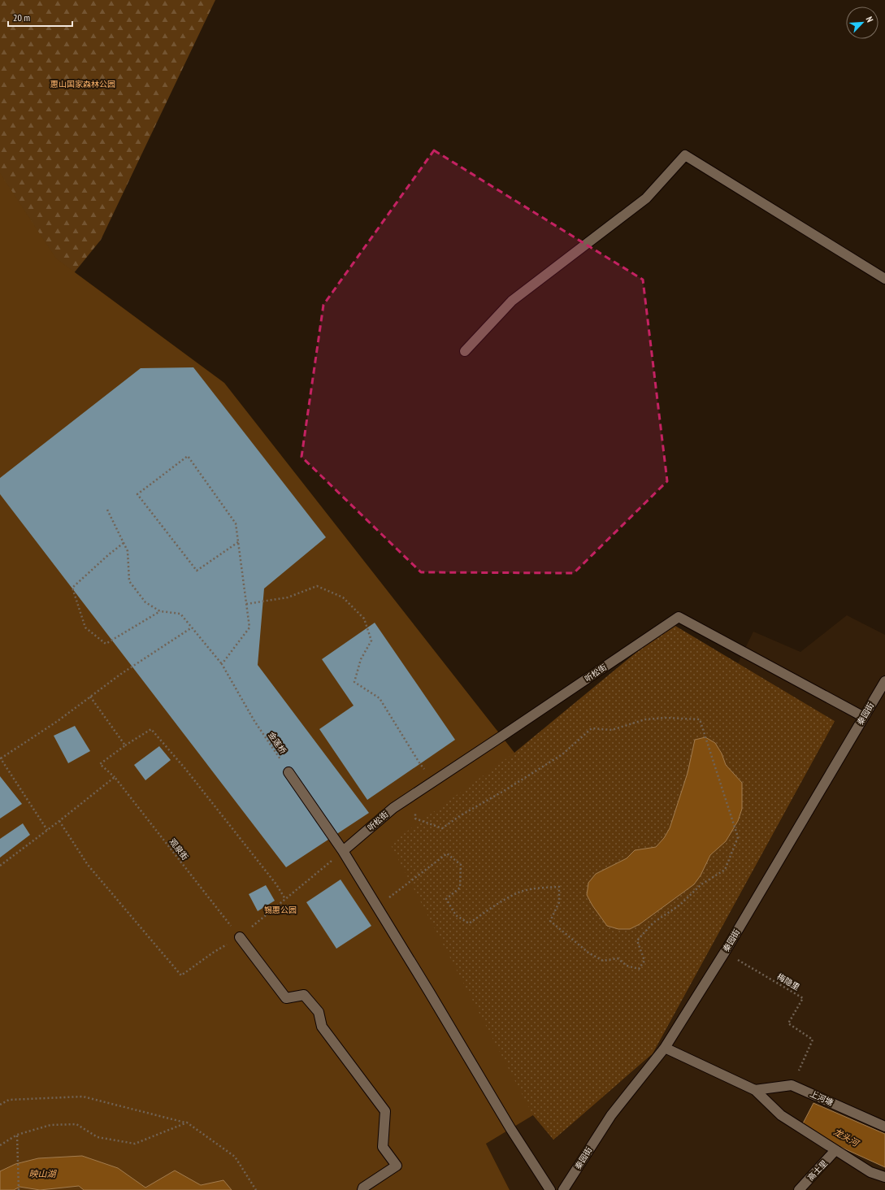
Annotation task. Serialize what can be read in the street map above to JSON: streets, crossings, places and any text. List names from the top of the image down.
{
  "streets": {
    "street": [
      "听松街",
      "秦园街",
      "上河塘",
      "高士里"
    ],
    "path": ["金莲桥", "观泉街", "梅隐里"]
  },
  "crossings": [
    ["听松街", "秦园街"],
    ["秦园街", "梅隐里"],
    ["梅隐里", "上河塘"]
  ],
  "water": ["龙头河", "映山湖"],
  "parks": ["惠山国家森林公园", "锡惠公园"],
  "scale_bar": "20 m",
  "north": "top right"
}
